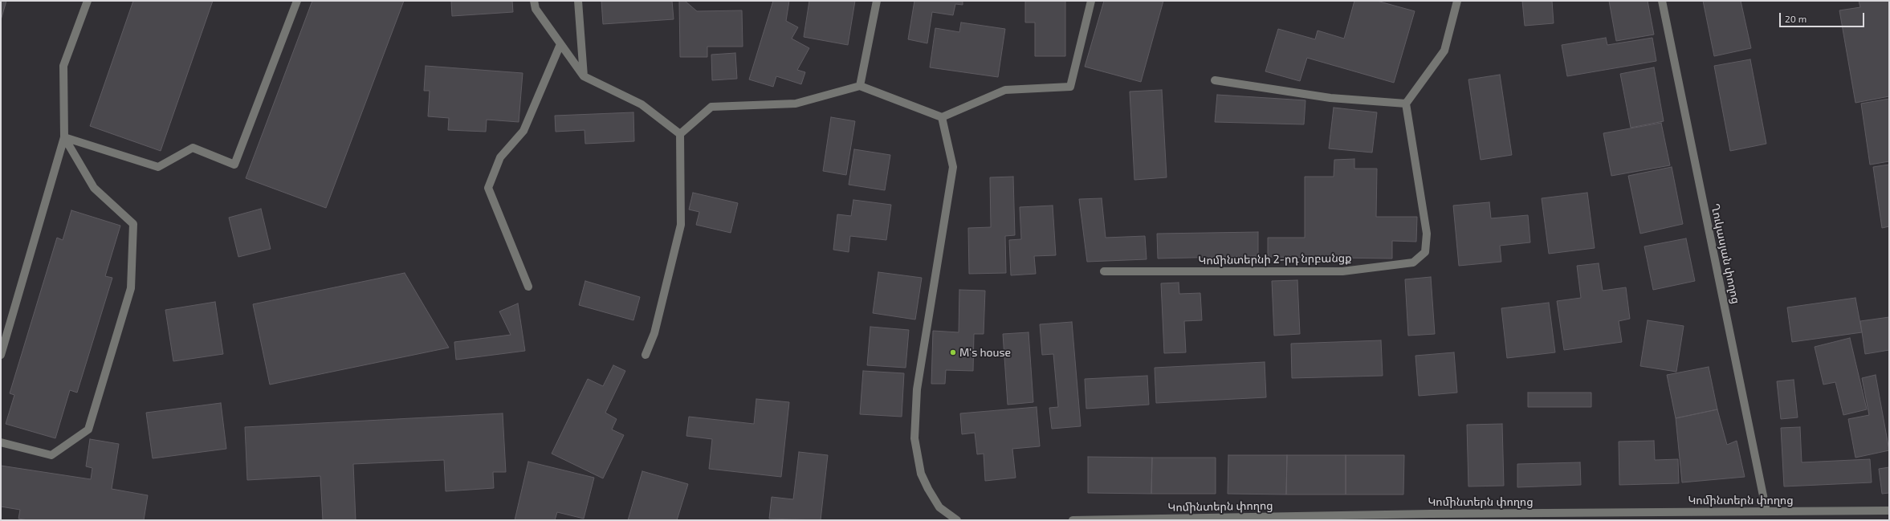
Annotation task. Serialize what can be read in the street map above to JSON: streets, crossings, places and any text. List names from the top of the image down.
{
  "streets": {
    "street": ["Ղուկասյան փողոց", "Կոմինտերնի 2-րդ նրբանցք", "Կոմինտերն փողոց"]
  },
  "crossings": [
    ["Ղուկասյան փողոց", "Կոմինտերն փողոց"]
  ],
  "places": ["M's house"],
  "scale_bar": "20 m"
}
